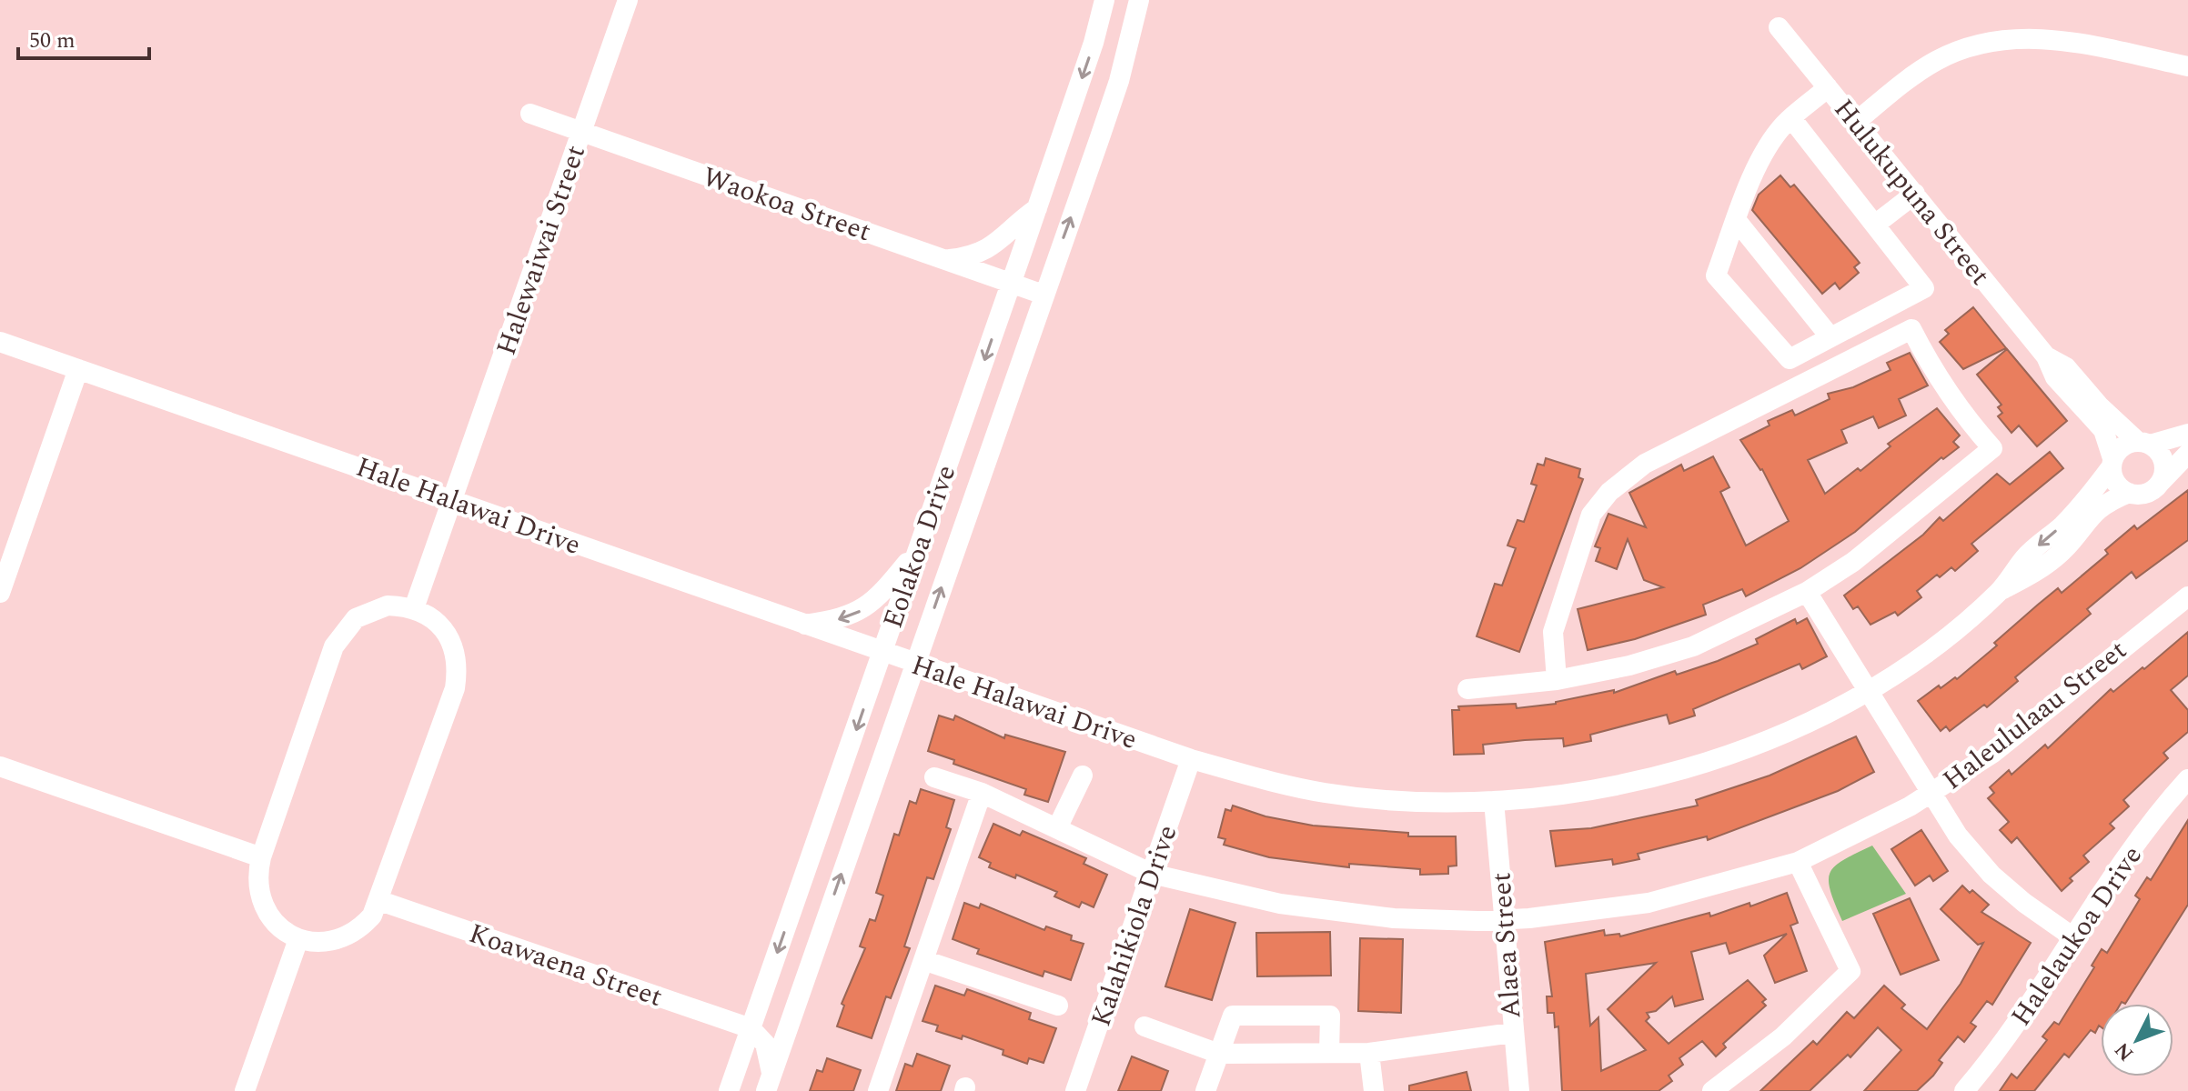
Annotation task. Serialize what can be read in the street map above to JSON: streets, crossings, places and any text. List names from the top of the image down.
{
  "streets": {
    "street": [
      "Hulukupuna Street",
      "Waokoa Street",
      "Halewaiwai Street",
      "Hale Halawai Drive",
      "Eolakoa Drive",
      "Haleululaau Street",
      "Kalahikiola Drive",
      "Halelaukoa Drive",
      "Alaea Street",
      "Koawaena Street"
    ]
  },
  "crossings": [
    ["Hulukupuna Street", "Hale Halawai Drive"],
    ["Waokoa Street", "Halewaiwai Street"],
    ["Waokoa Street", "Eolakoa Drive"],
    ["Halewaiwai Street", "Hale Halawai Drive"],
    ["Hale Halawai Drive", "Eolakoa Drive"],
    ["Hale Halawai Drive", "Kalahikiola Drive"],
    ["Hale Halawai Drive", "Alaea Street"],
    ["Eolakoa Drive", "Koawaena Street"],
    ["Haleululaau Street", "Kalahikiola Drive"],
    ["Haleululaau Street", "Alaea Street"]
  ],
  "scale_bar": "50 m",
  "north": "bottom left"
}
